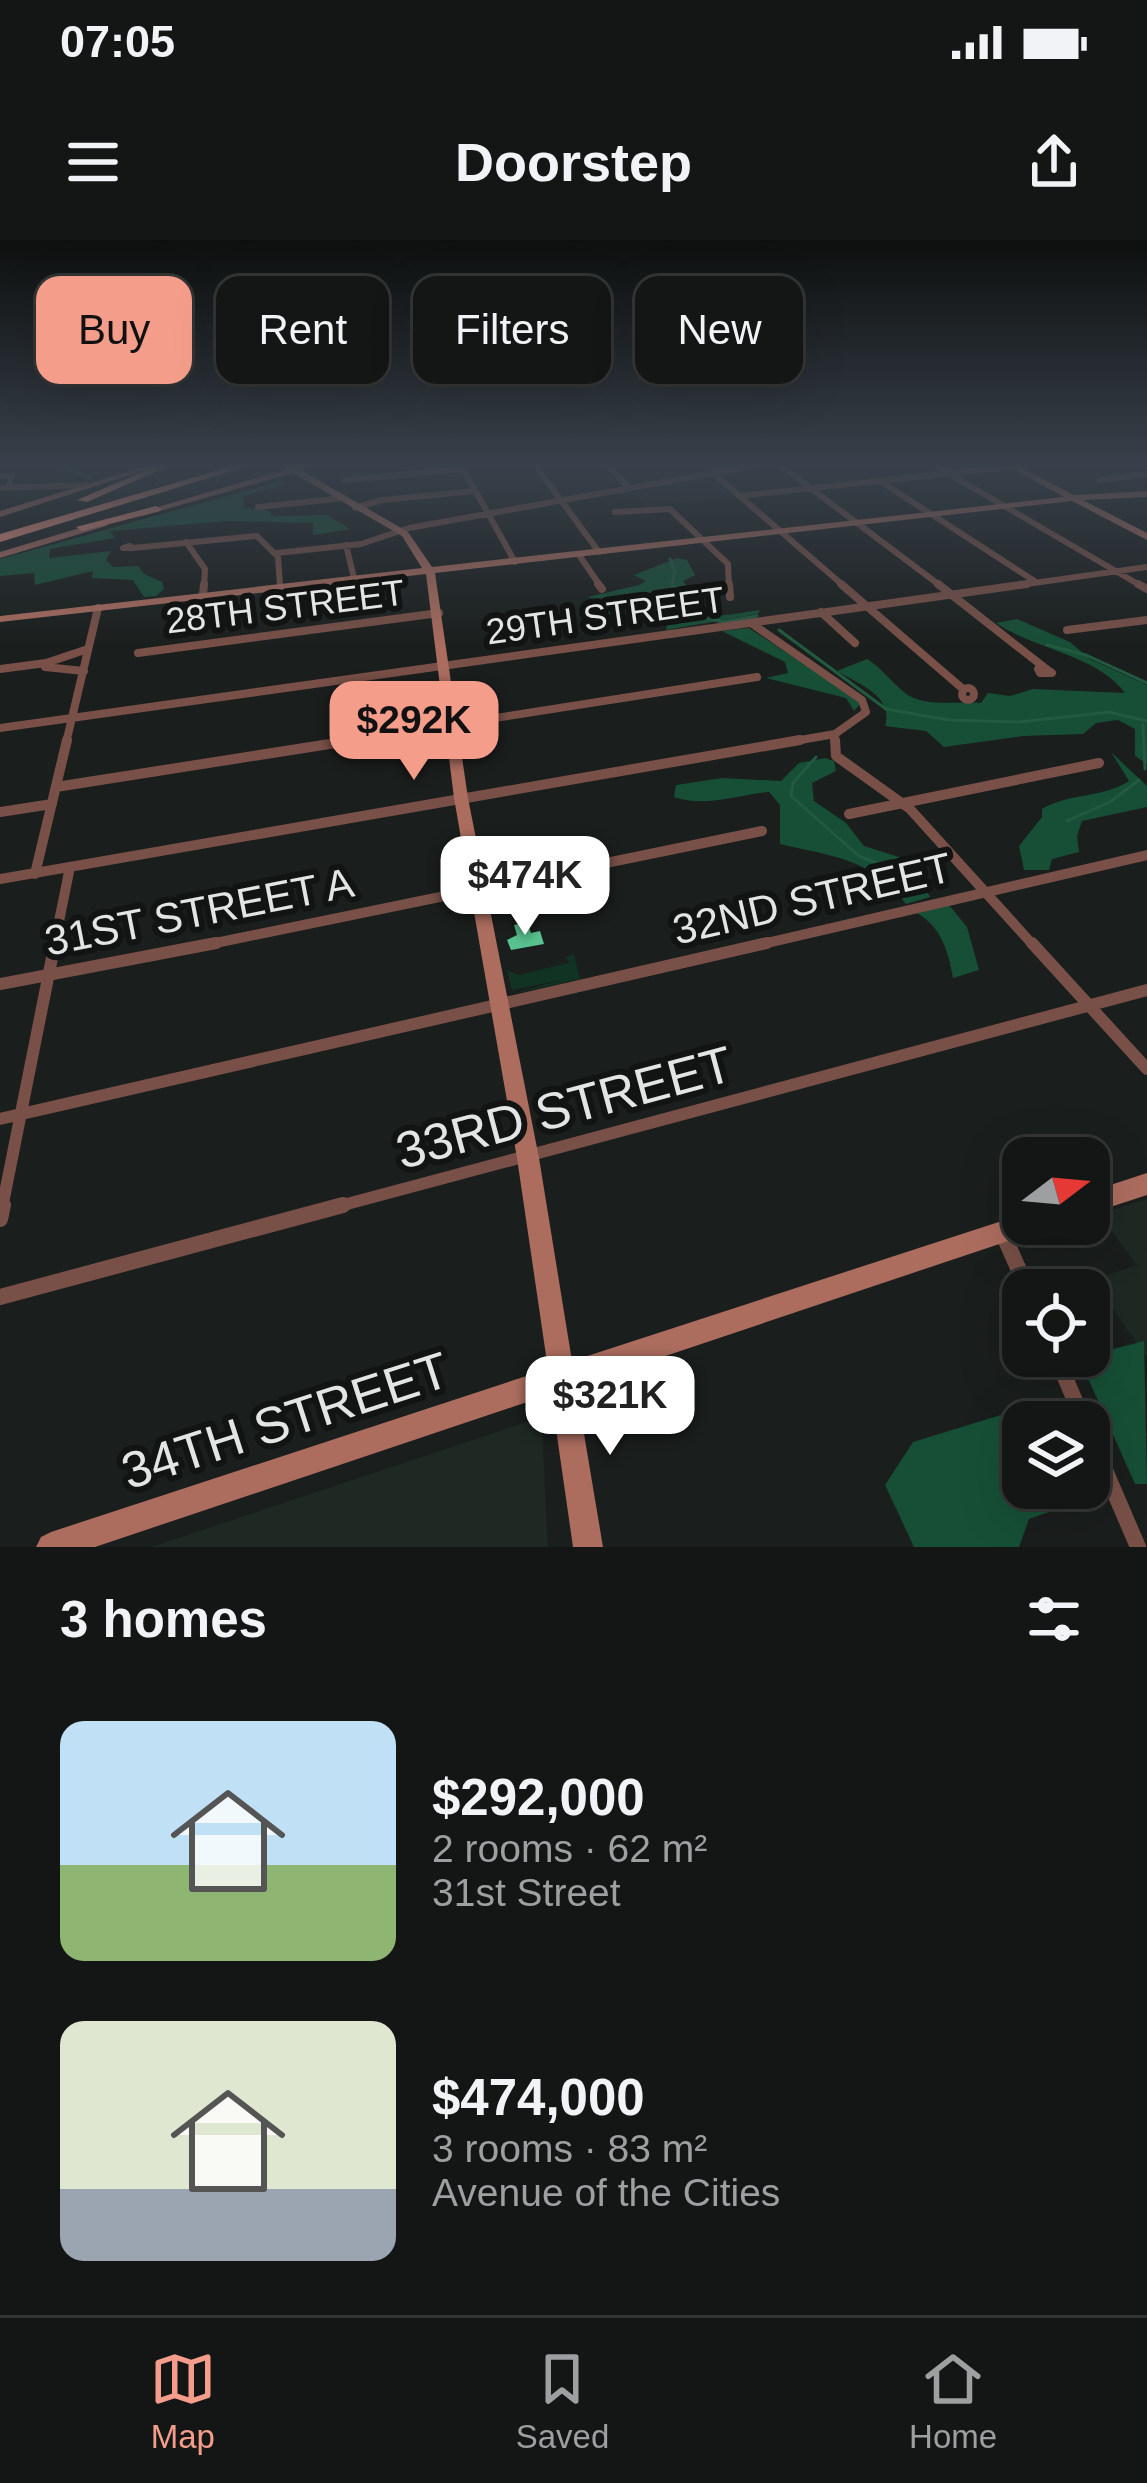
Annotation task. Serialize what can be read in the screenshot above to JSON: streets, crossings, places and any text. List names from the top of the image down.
{
  "streets": {
    "main road": ["34TH STREET"],
    "street": [
      "28TH STREET",
      "29TH STREET",
      "32ND STREET",
      "31ST STREET A",
      "33RD STREET"
    ]
  },
  "north": "right",
  "page": {
    "status": "07:05",
    "header": "Doorstep",
    "chip": [
      "Buy",
      "Rent",
      "Filters",
      "New"
    ],
    "price": ["$292K", "$474K", "$321K"],
    "heading": "3 homes",
    "list": [
      {
        "name": "$292,000",
        "note": "2 rooms · 62 m² · 31st Street"
      },
      {
        "name": "$474,000",
        "note": "3 rooms · 83 m² · Avenue of the Cities"
      }
    ],
    "tabs": ["Map", "Saved", "Home"]
  }
}
